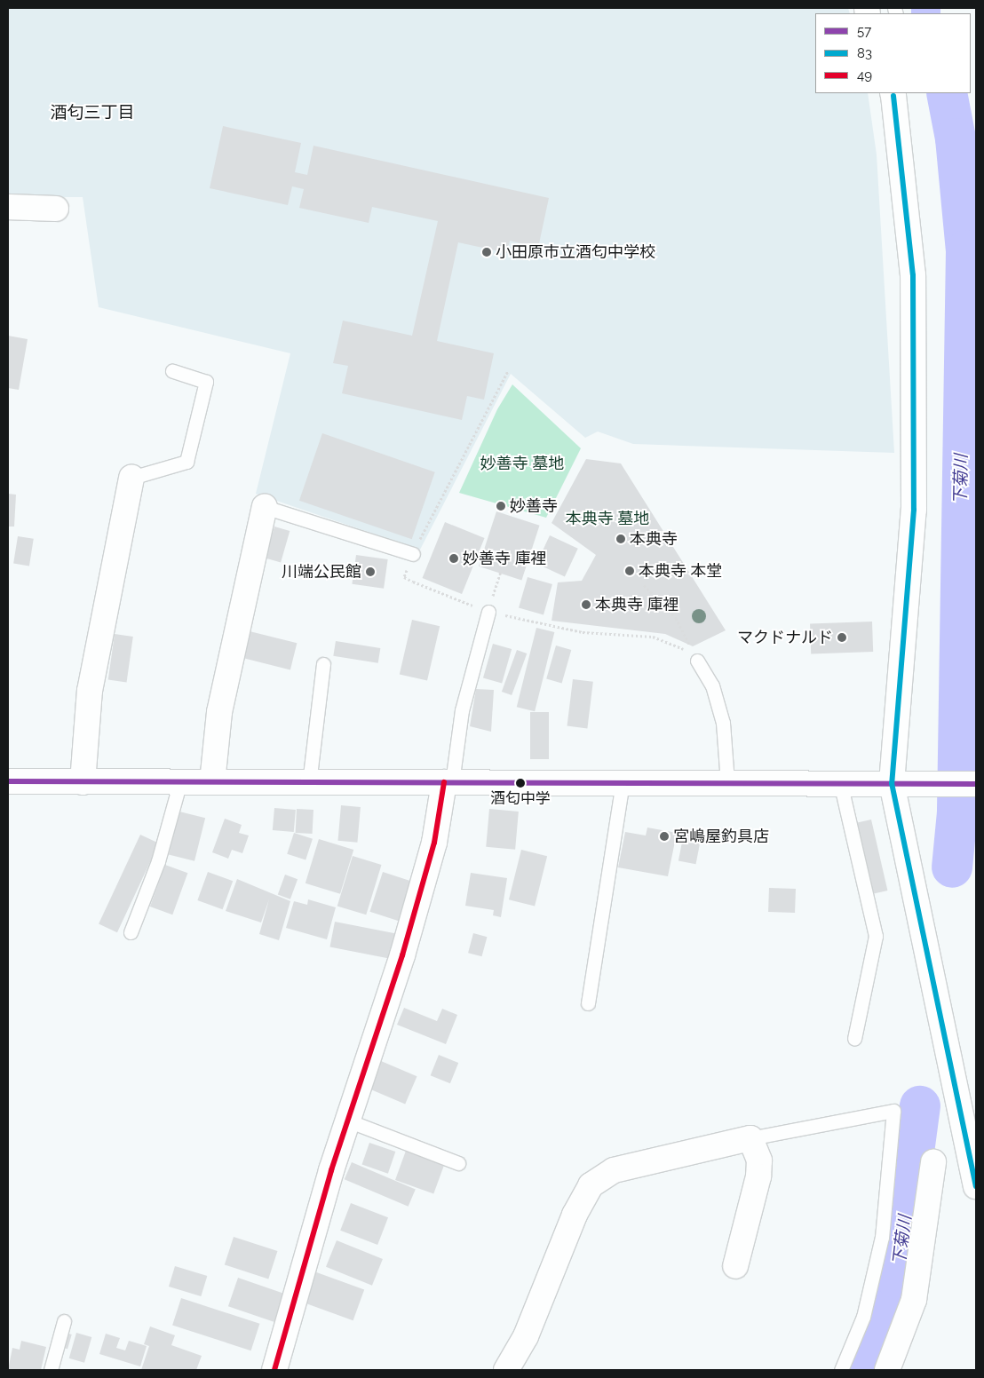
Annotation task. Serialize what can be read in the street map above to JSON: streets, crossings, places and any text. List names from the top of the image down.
{
  "districts": ["酒匂三丁目"],
  "water": ["下菊川"],
  "parks": ["妙善寺 墓地", "本典寺 墓地"],
  "places": [
    "小田原市立酒匂中学校",
    "妙善寺",
    "本典寺",
    "妙善寺 庫裡",
    "本典寺 本堂",
    "川端公民館",
    "本典寺 庫裡",
    "マクドナルド",
    "酒匂中学",
    "宮嶋屋釣具店"
  ],
  "lines": ["transit line 83", "transit line 57", "transit line 49"],
  "legend": ["57", "83", "49"]
}
